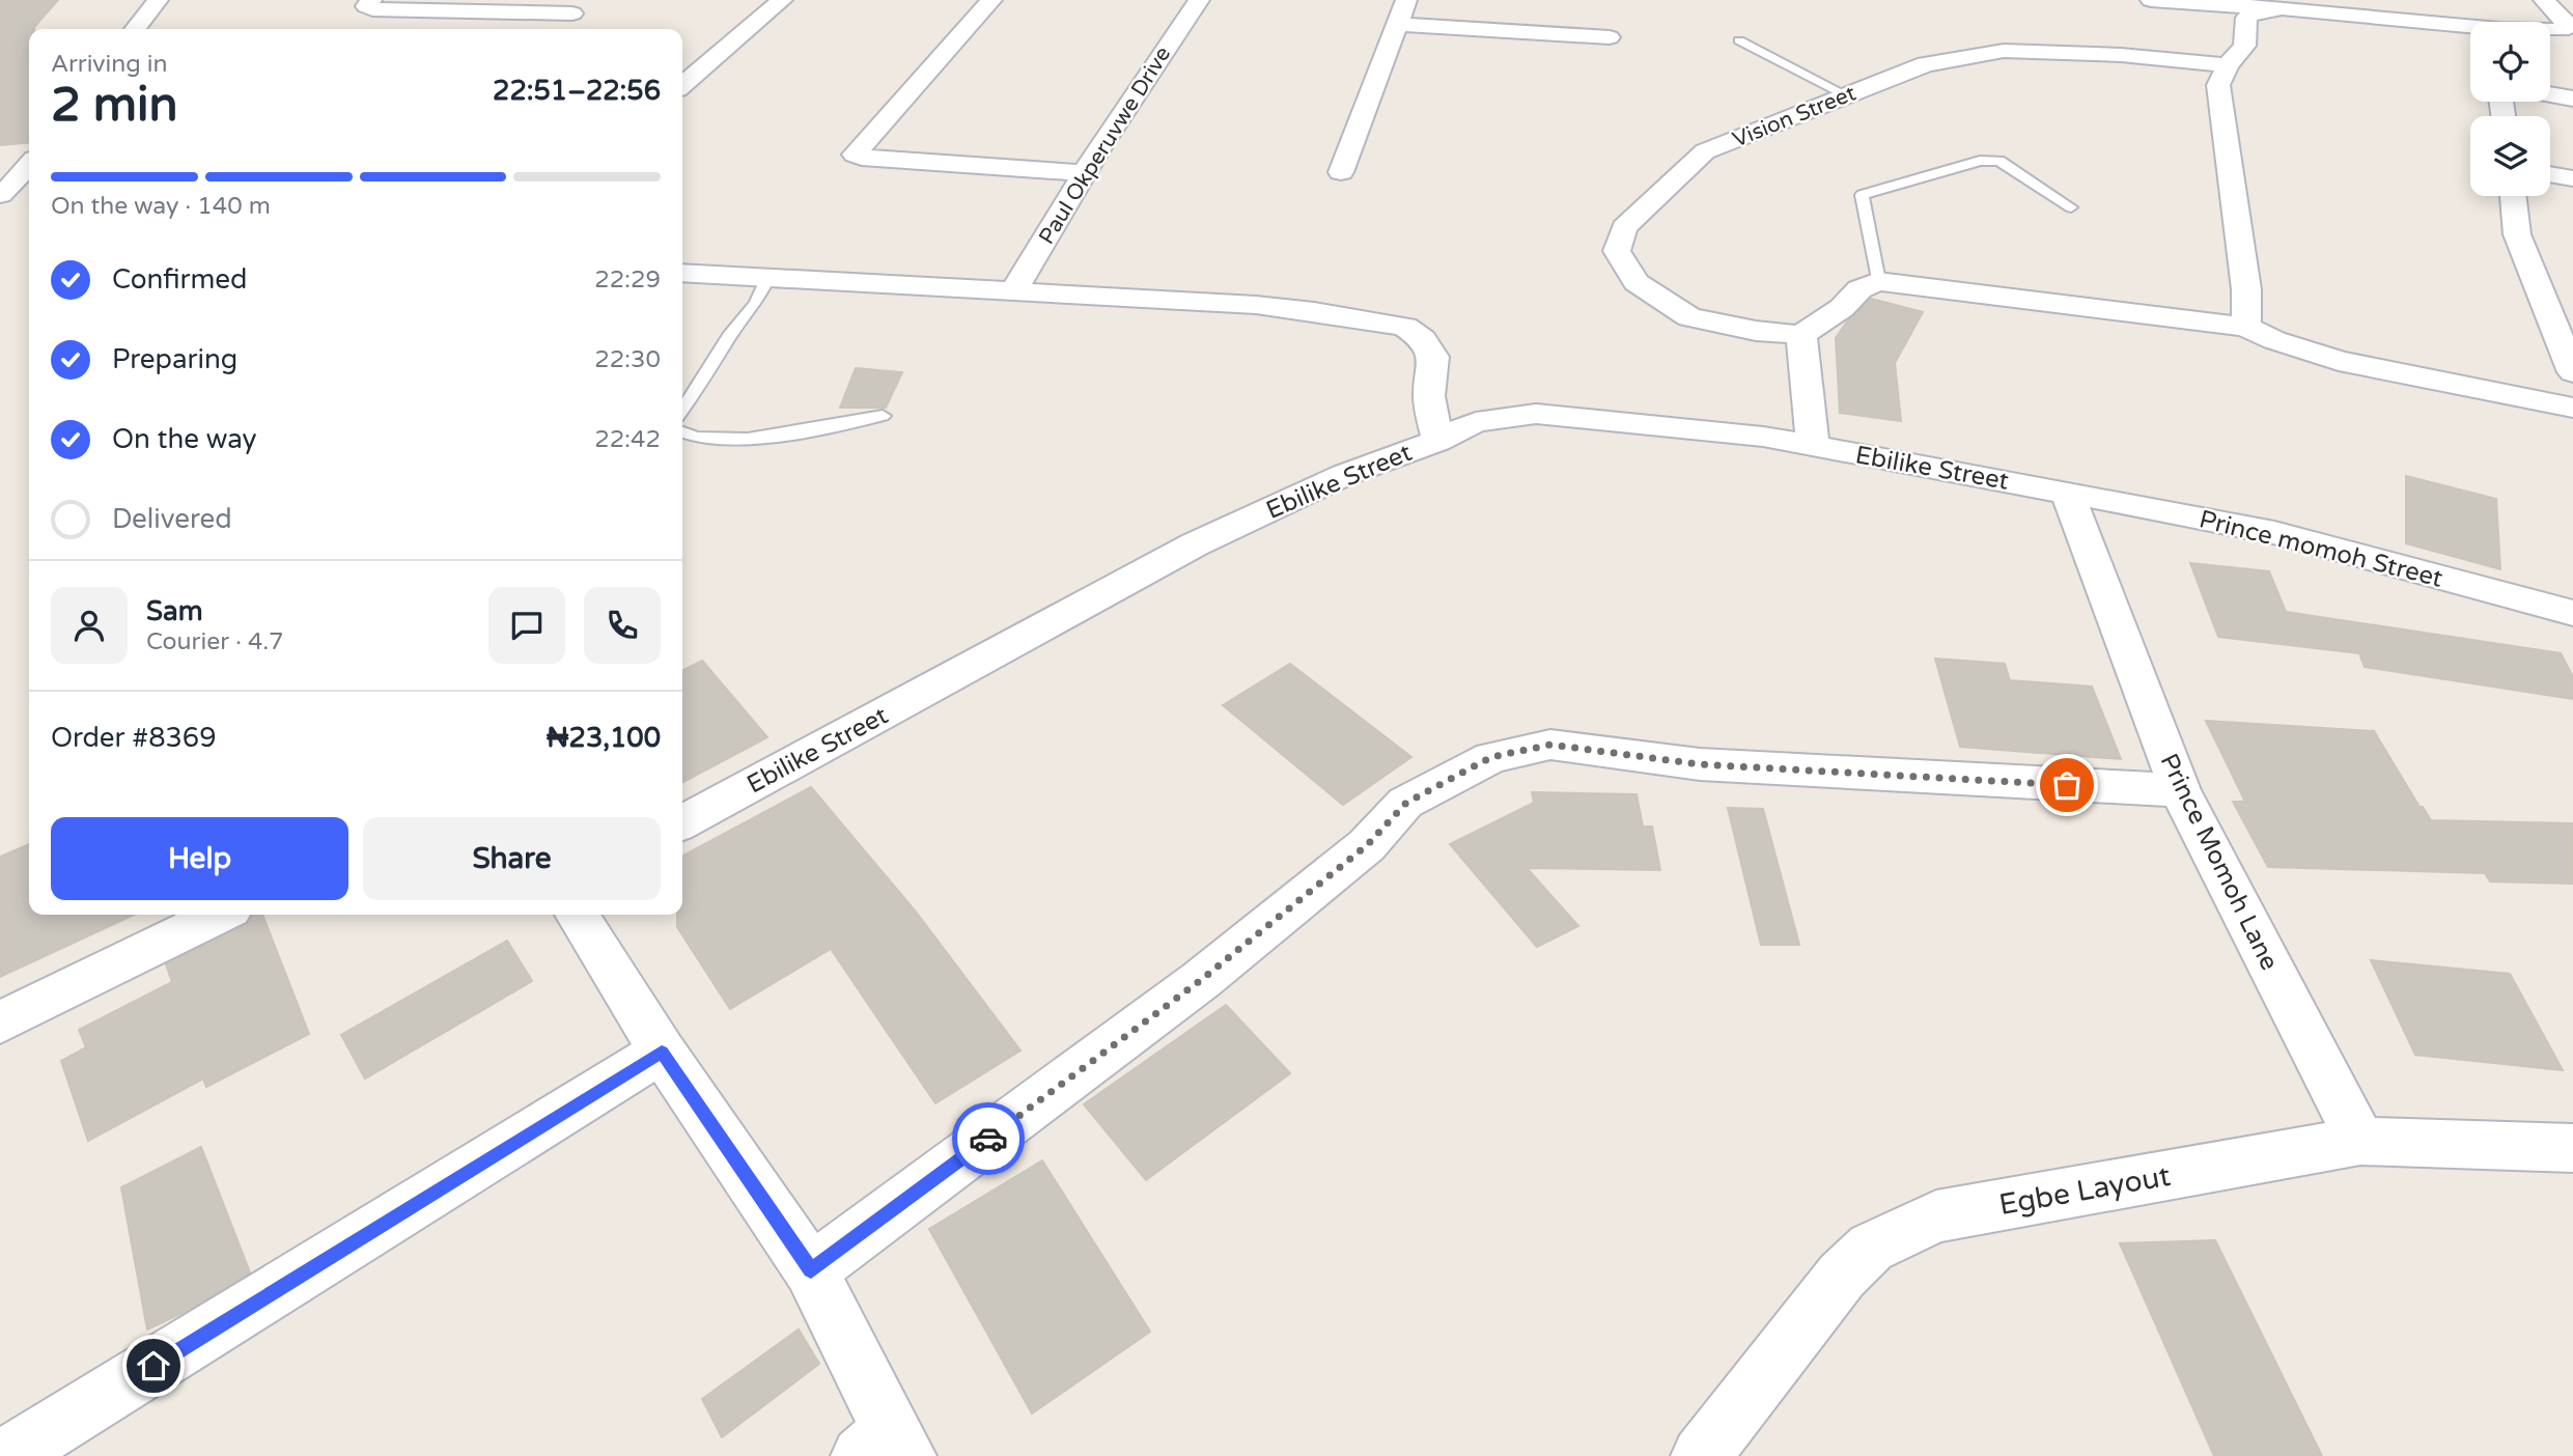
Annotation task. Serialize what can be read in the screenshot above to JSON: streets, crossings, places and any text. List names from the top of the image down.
{
  "streets": {
    "street": [
      "Vision Street",
      "Paul Okperuvwe Drive",
      "Ebilike Street",
      "Prince momoh Street",
      "Prince Momoh Lane",
      "Egbe Layout"
    ]
  },
  "crossings": [
    ["Ebilike Street", "Prince momoh Street"],
    ["Ebilike Street", "Prince Momoh Lane"],
    ["Prince momoh Street", "Prince Momoh Lane"],
    ["Prince Momoh Lane", "Egbe Layout"]
  ],
  "page": {
    "heading": ["2 min", "Arriving in", "22:51–22:56"],
    "panel": [
      "Sam",
      "Courier · 4.7",
      "Order #8369",
      "₦23,100"
    ],
    "bar": "On the way · 140 m",
    "list": [
      ["Confirmed", "22:29"],
      ["Preparing", "22:30"],
      ["On the way", "22:42"],
      "Delivered"
    ],
    "buttons": ["Help", "Share"]
  }
}
